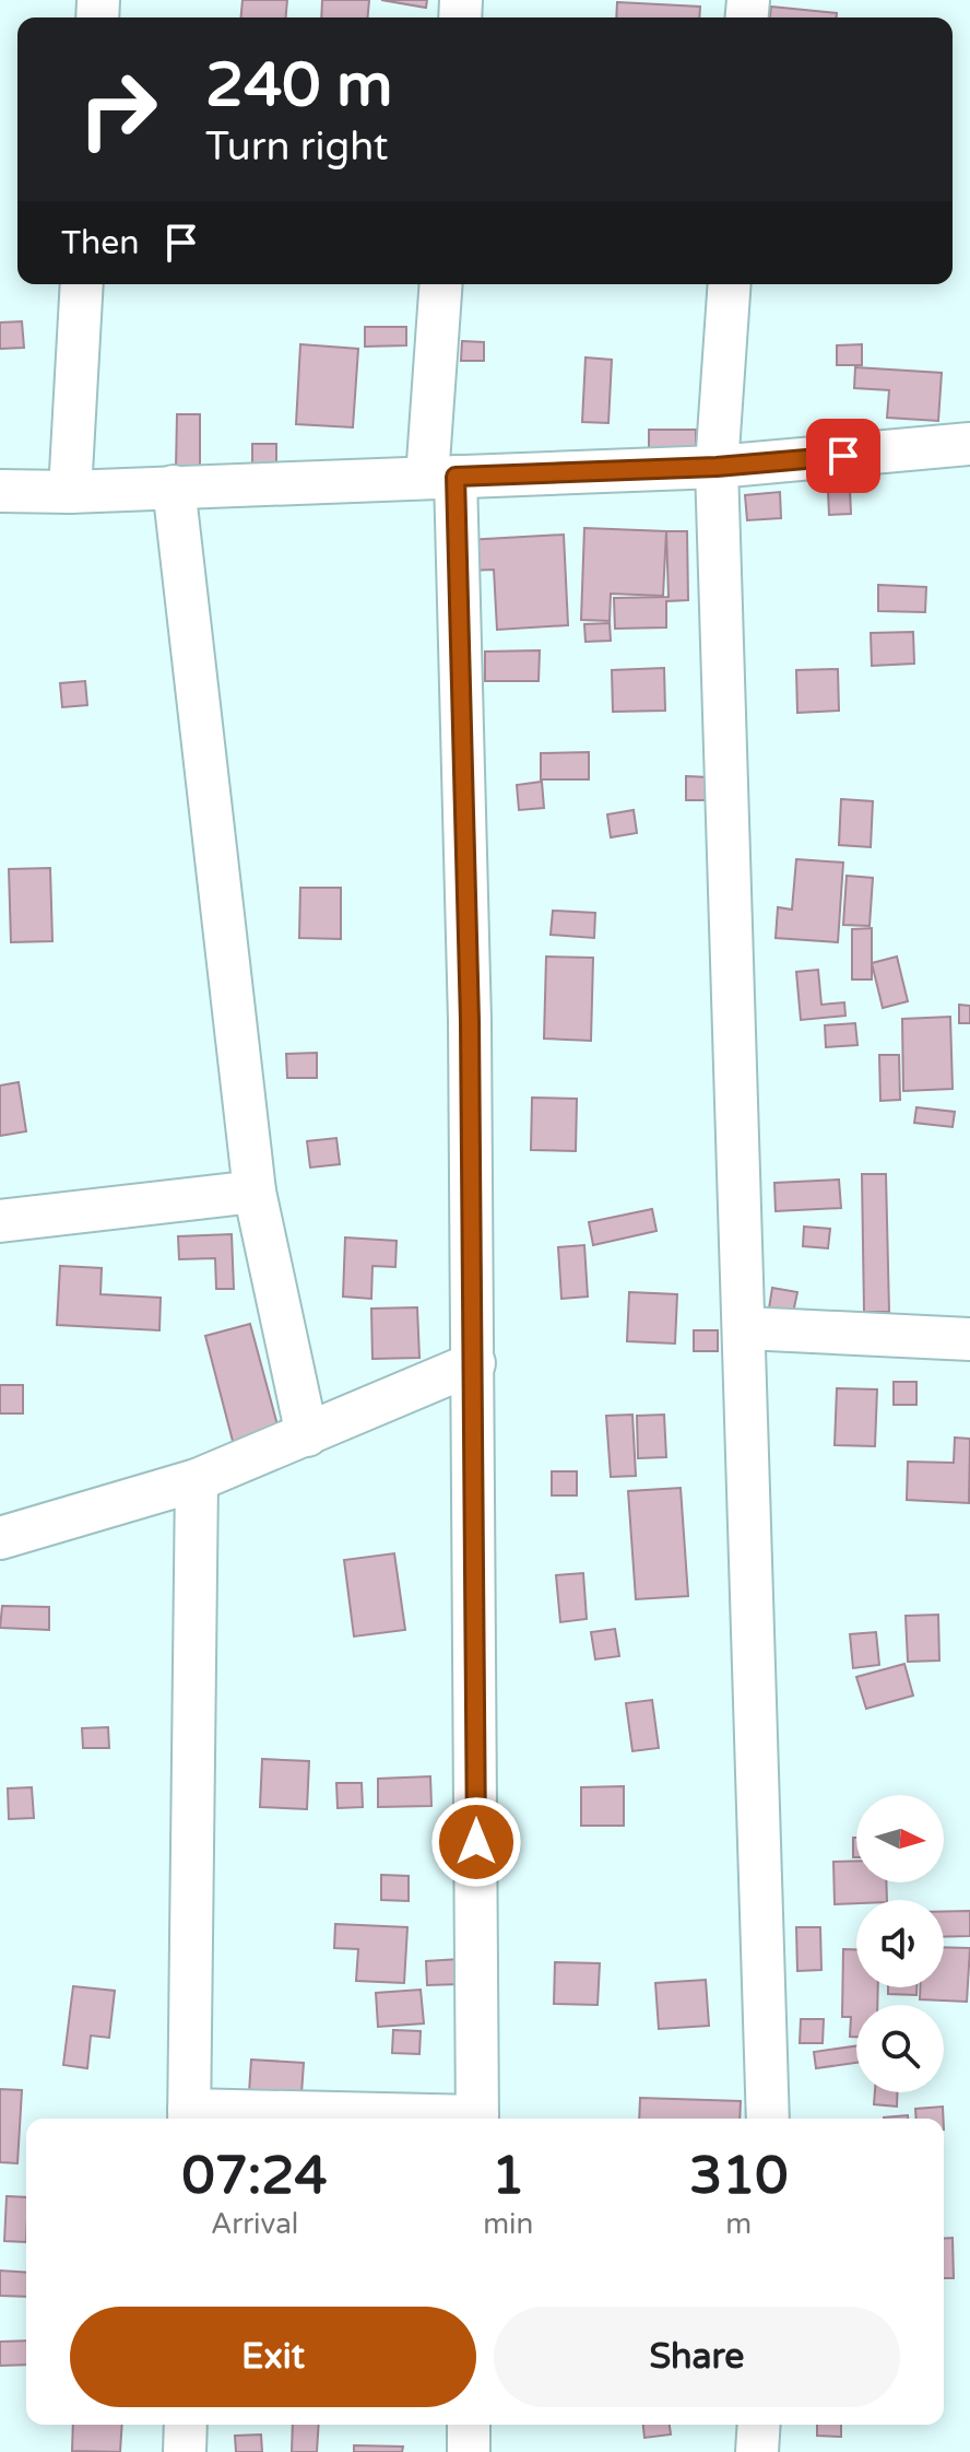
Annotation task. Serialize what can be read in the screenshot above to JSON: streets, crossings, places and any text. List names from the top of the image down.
{
  "north": "right",
  "page": {
    "turn": ["240 m", "Turn right"],
    "then": "Then",
    "eta": [
      "07:24",
      "Arrival",
      "1",
      "min",
      "310",
      "m"
    ],
    "buttons": ["Exit", "Share"]
  }
}
